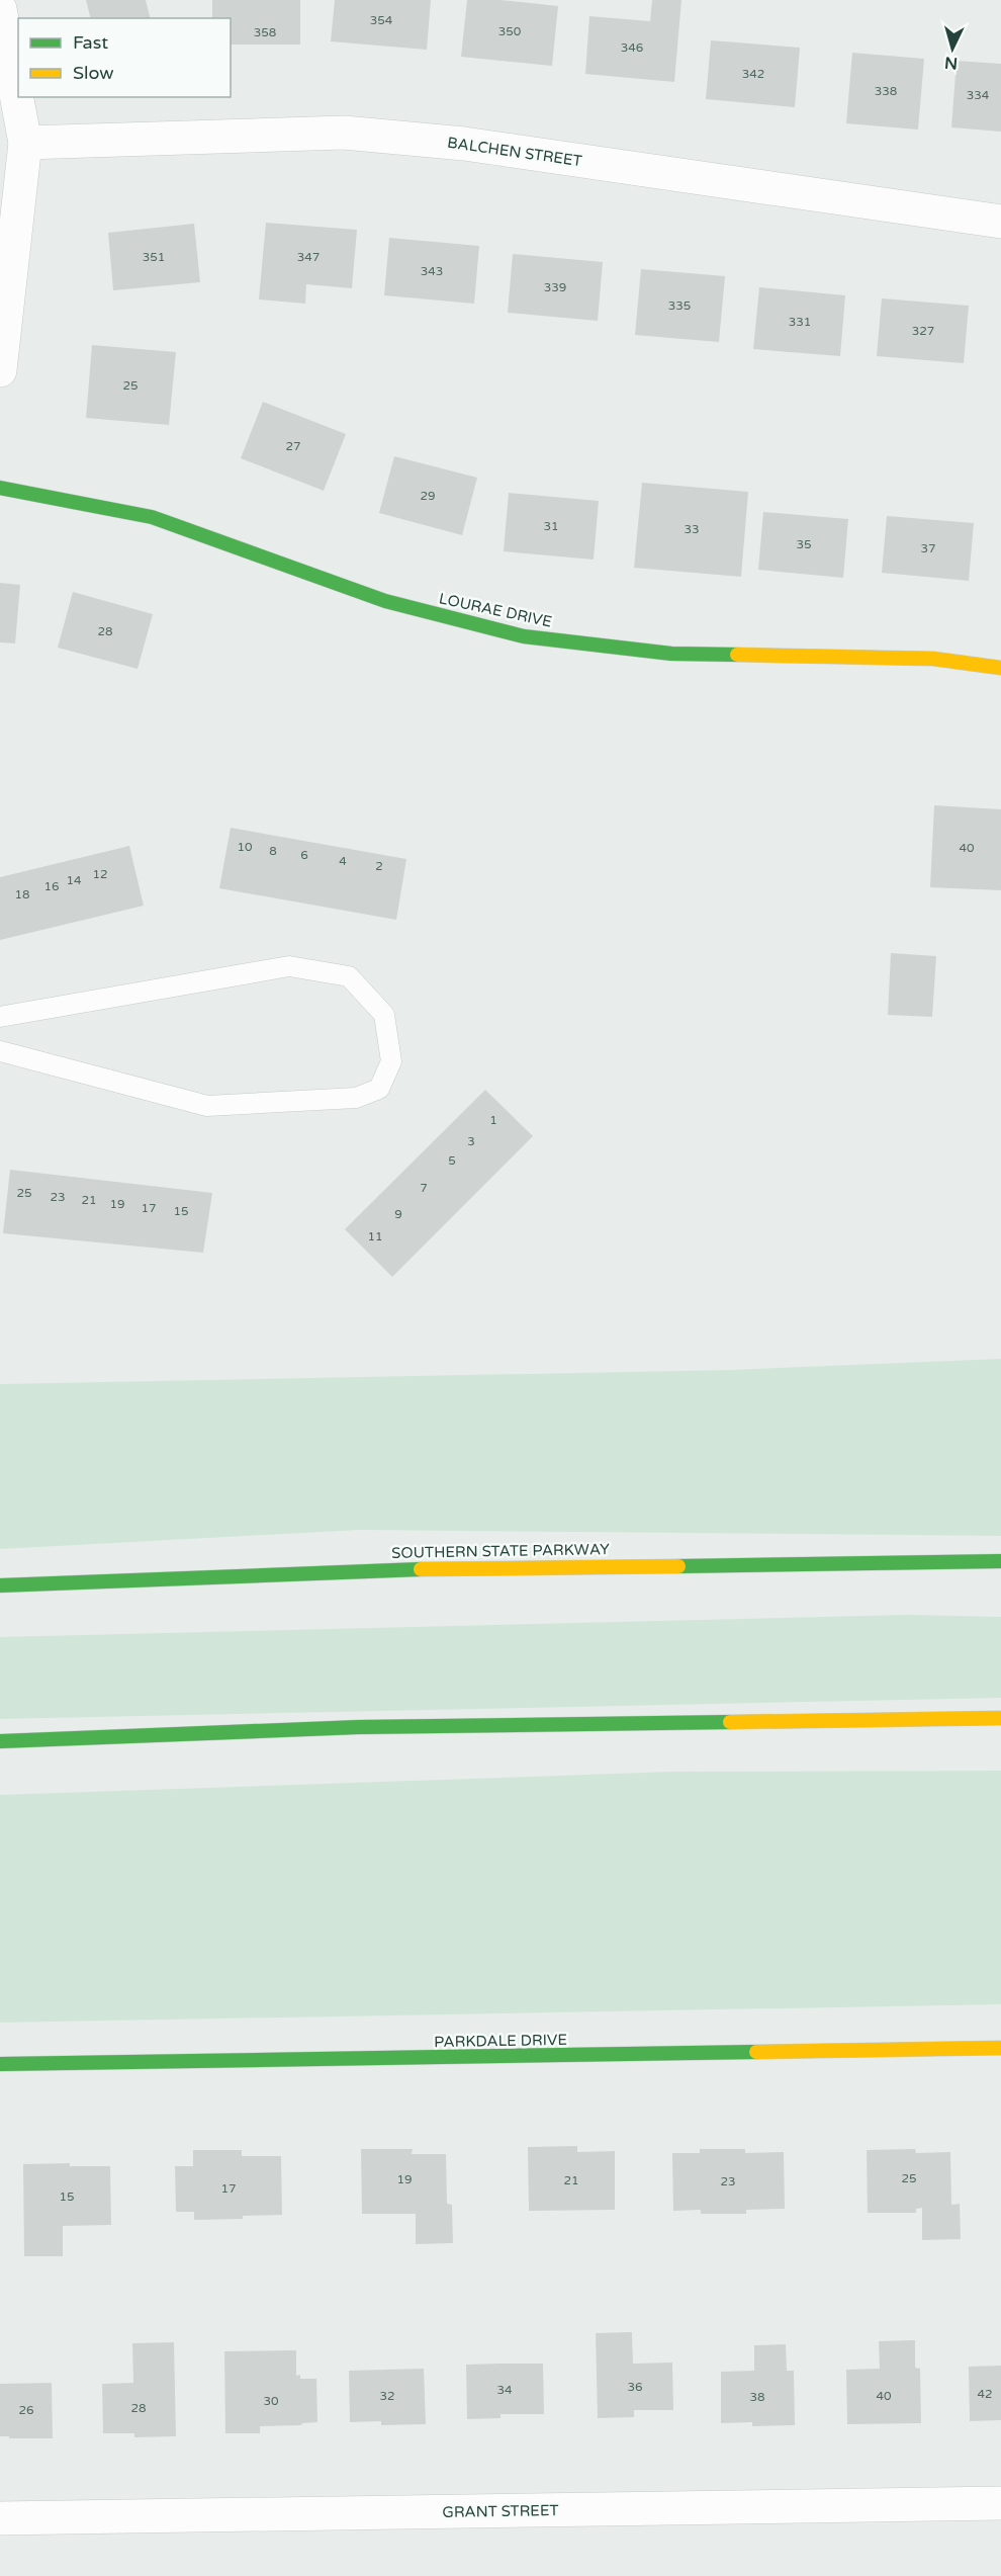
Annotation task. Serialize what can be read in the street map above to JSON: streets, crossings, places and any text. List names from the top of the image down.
{
  "streets": {
    "main road": ["LOURAE DRIVE", "SOUTHERN STATE PARKWAY", "PARKDALE DRIVE"],
    "street": ["BALCHEN STREET", "GRANT STREET"]
  },
  "house_numbers": [
    "354",
    "350",
    "358",
    "346",
    "342",
    "338",
    "334",
    "351",
    "347",
    "343",
    "339",
    "335",
    "331",
    "327",
    "25",
    "27",
    "29",
    "31",
    "33",
    "35",
    "37",
    "28",
    "10",
    "40",
    "8",
    "6",
    "4",
    "2",
    "12",
    "14",
    "16",
    "18",
    "1",
    "3",
    "5",
    "7",
    "25",
    "23",
    "21",
    "19",
    "17",
    "15",
    "9",
    "11",
    "25",
    "19",
    "21",
    "23",
    "17",
    "15",
    "36",
    "34",
    "42",
    "32",
    "40",
    "38",
    "30",
    "28",
    "26"
  ],
  "legend": ["Fast", "Slow"],
  "north": "bottom"
}
